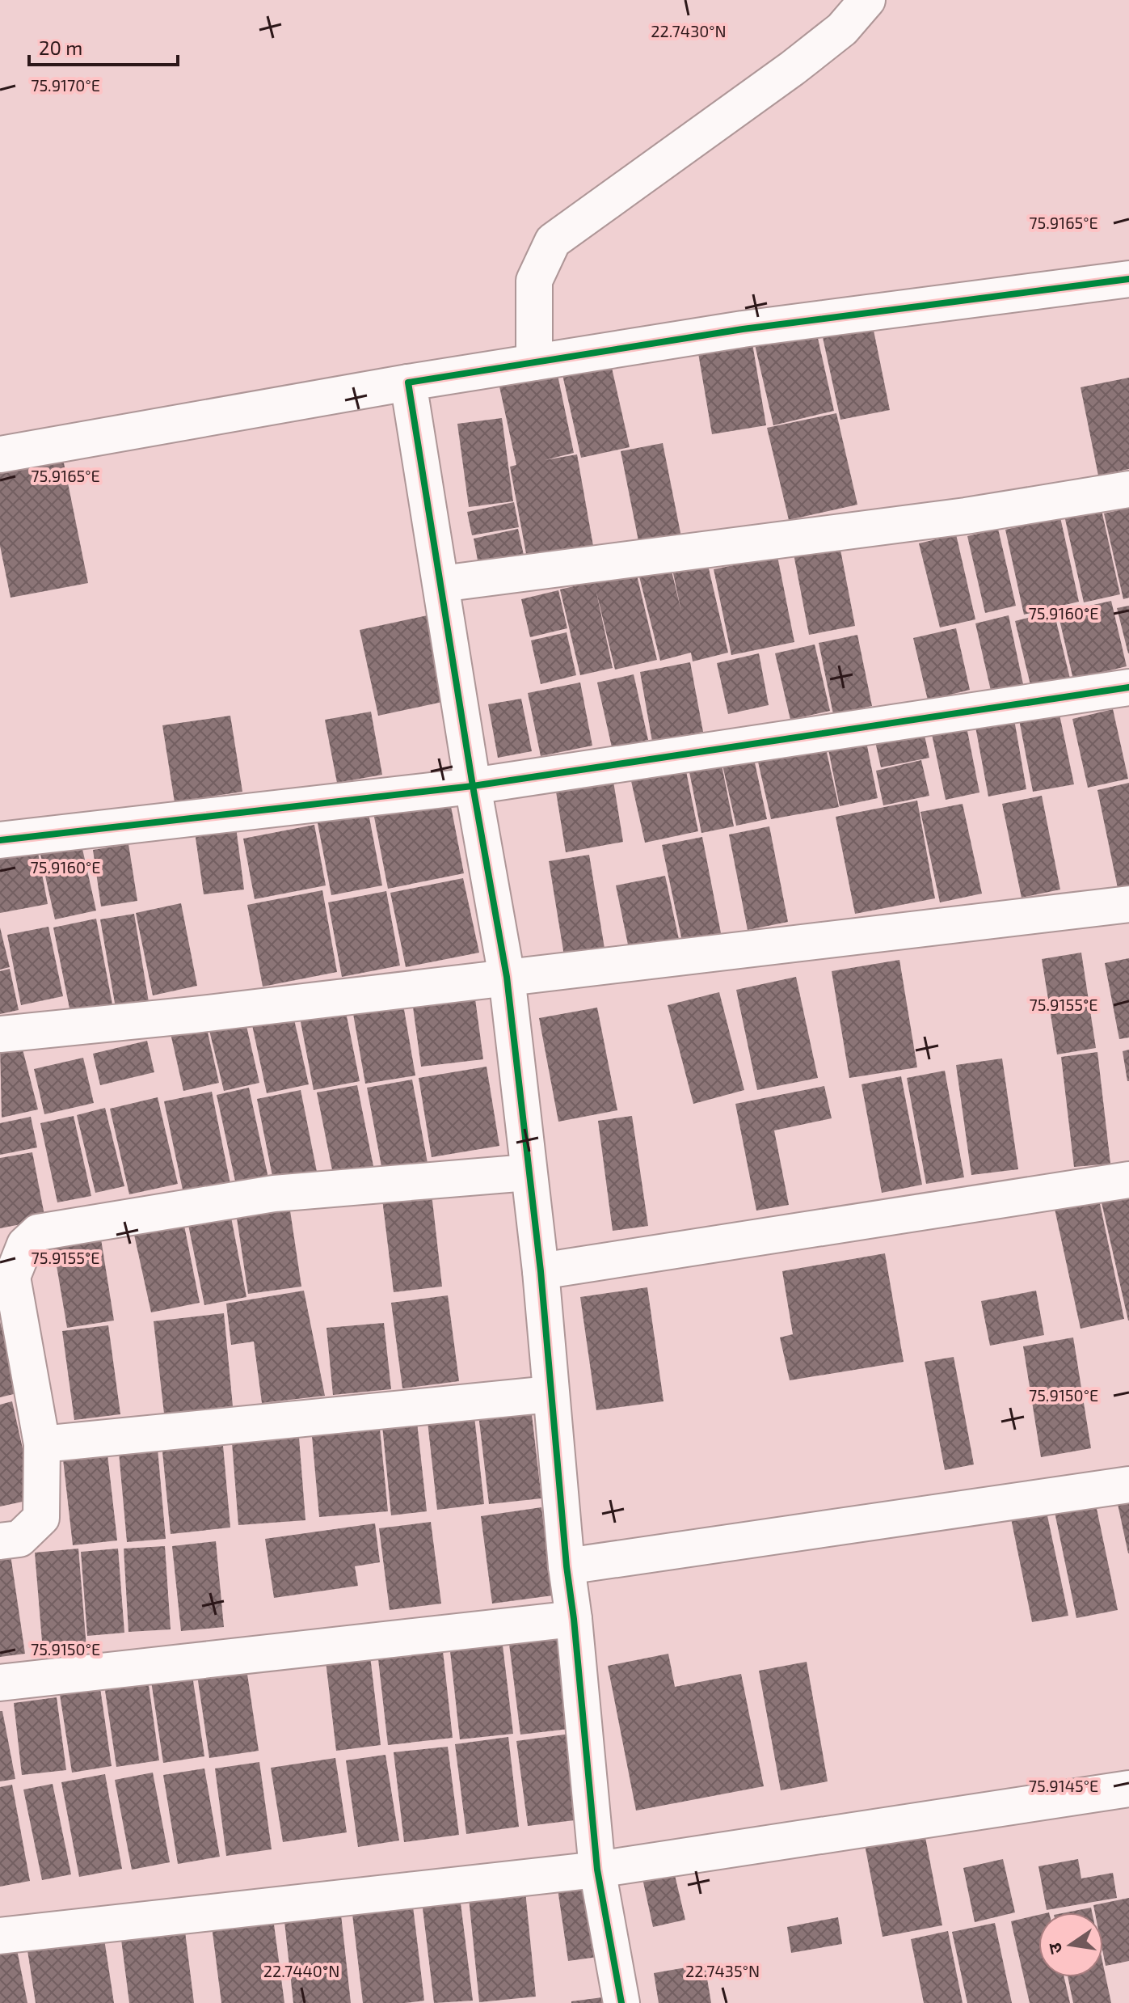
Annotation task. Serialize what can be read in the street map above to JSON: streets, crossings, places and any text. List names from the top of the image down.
{
  "scale_bar": "20 m",
  "north": "left",
  "coordinates": [
    "22.7430°N",
    "75.9170°E",
    "75.9165°E",
    "75.9160°E",
    "75.9155°E",
    "75.9150°E",
    "75.9145°E",
    "22.7440°N",
    "22.7435°N"
  ]
}
